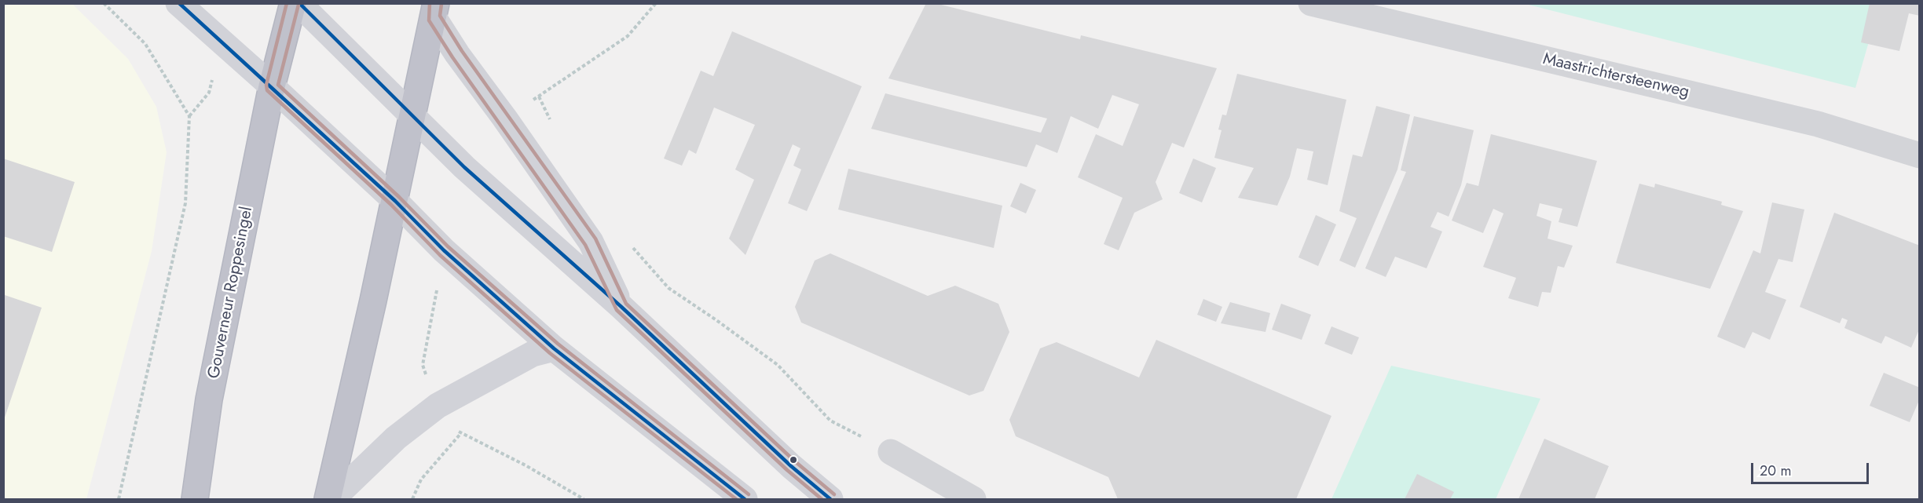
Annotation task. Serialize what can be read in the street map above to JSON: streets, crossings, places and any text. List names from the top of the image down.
{
  "streets": {
    "highway": ["Gouverneur Roppesingel"],
    "street": ["Maastrichtersteenweg"]
  },
  "scale_bar": "20 m"
}
